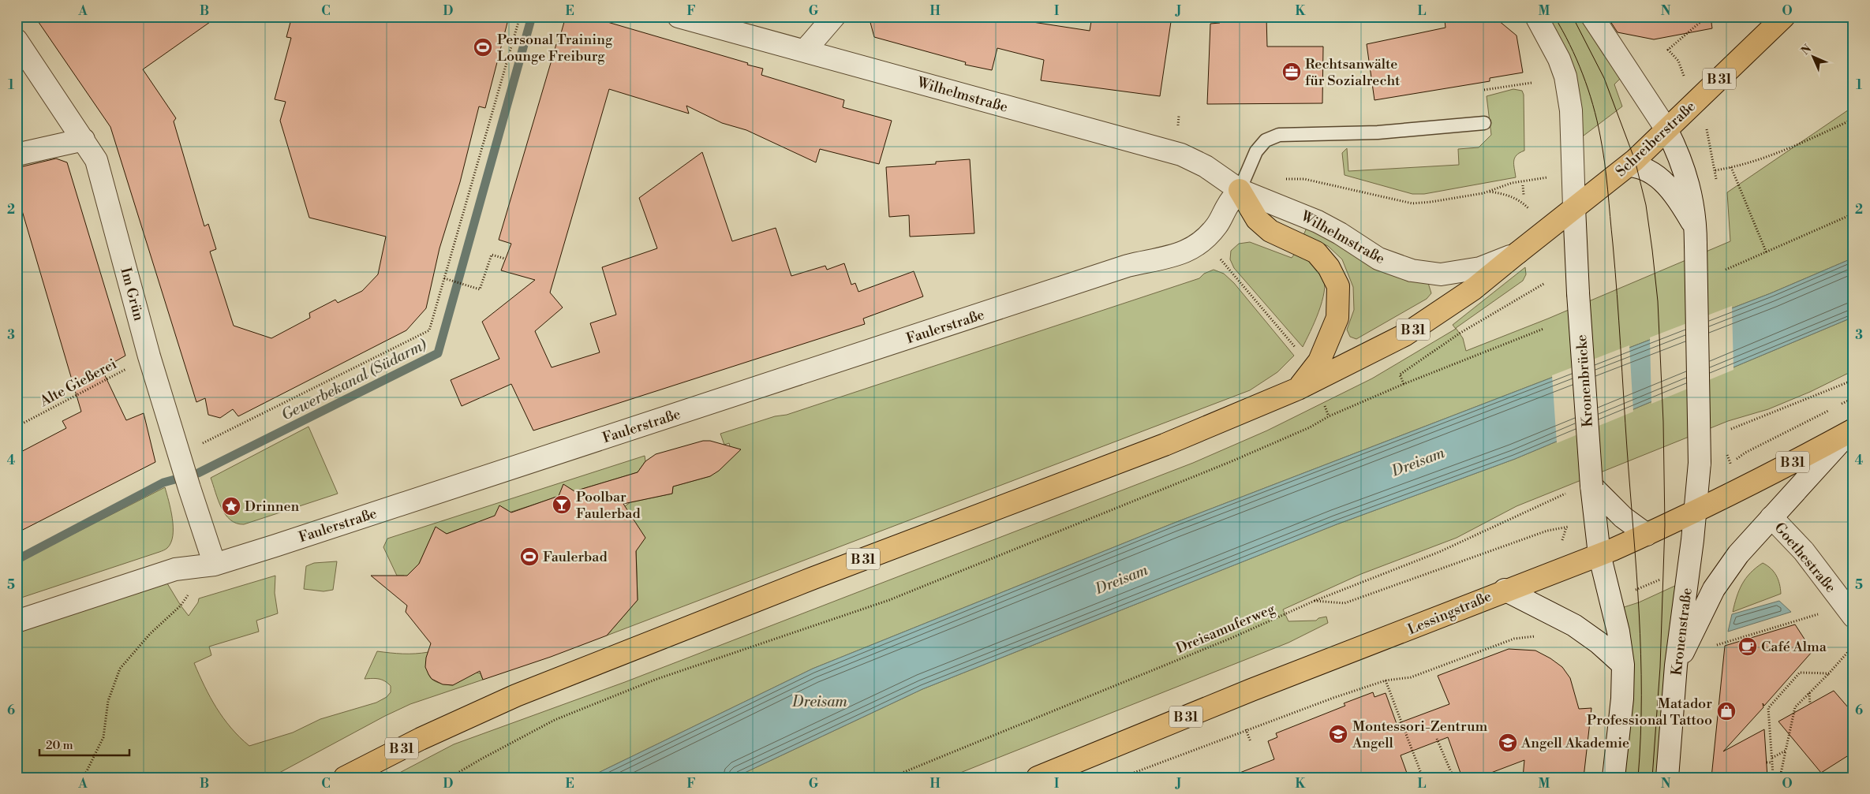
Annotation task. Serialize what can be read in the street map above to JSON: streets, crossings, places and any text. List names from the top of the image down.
{
  "streets": {
    "main road": ["B 31", "Schreiberstraße", "Lessingstraße"],
    "street": [
      "Wilhelmstraße",
      "Im Grün",
      "Faulerstraße",
      "Kronenbrücke",
      "Goethestraße",
      "Kronenstraße"
    ],
    "path": ["Alte Gießerei", "Dreisamuferweg"]
  },
  "crossings": [
    ["B 31", "Wilhelmstraße"],
    ["B 31", "Schreiberstraße"],
    ["B 31", "Kronenbrücke"],
    ["Wilhelmstraße", "Faulerstraße"],
    ["Schreiberstraße", "Kronenbrücke"],
    ["Im Grün", "Faulerstraße"],
    ["Im Grün", "Alte Gießerei"],
    ["Kronenbrücke", "Lessingstraße"],
    ["Lessingstraße", "Kronenstraße"]
  ],
  "water": ["Gewerbekanal (Südarm)", "Dreisam"],
  "places": {
    "sports": ["Personal Training Lounge Freiburg", "Faulerbad"],
    "office": ["Rechtsanwälte für Sozialrecht"],
    "bar": ["Poolbar Faulerbad"],
    "place": ["Drinnen"],
    "cafe": ["Café Alma"],
    "shop": ["Matador Professional Tattoo"],
    "school or university": ["Montessori-Zentrum Angell", "Angell Akademie"]
  },
  "scale_bar": "20 m",
  "north": "top left",
  "grid": {
    "columns": [
      "A",
      "B",
      "C",
      "D",
      "E",
      "F",
      "G",
      "H",
      "I",
      "J",
      "K",
      "L",
      "M",
      "N",
      "O"
    ],
    "rows": [
      "1",
      "2",
      "3",
      "4",
      "5",
      "6"
    ]
  }
}
